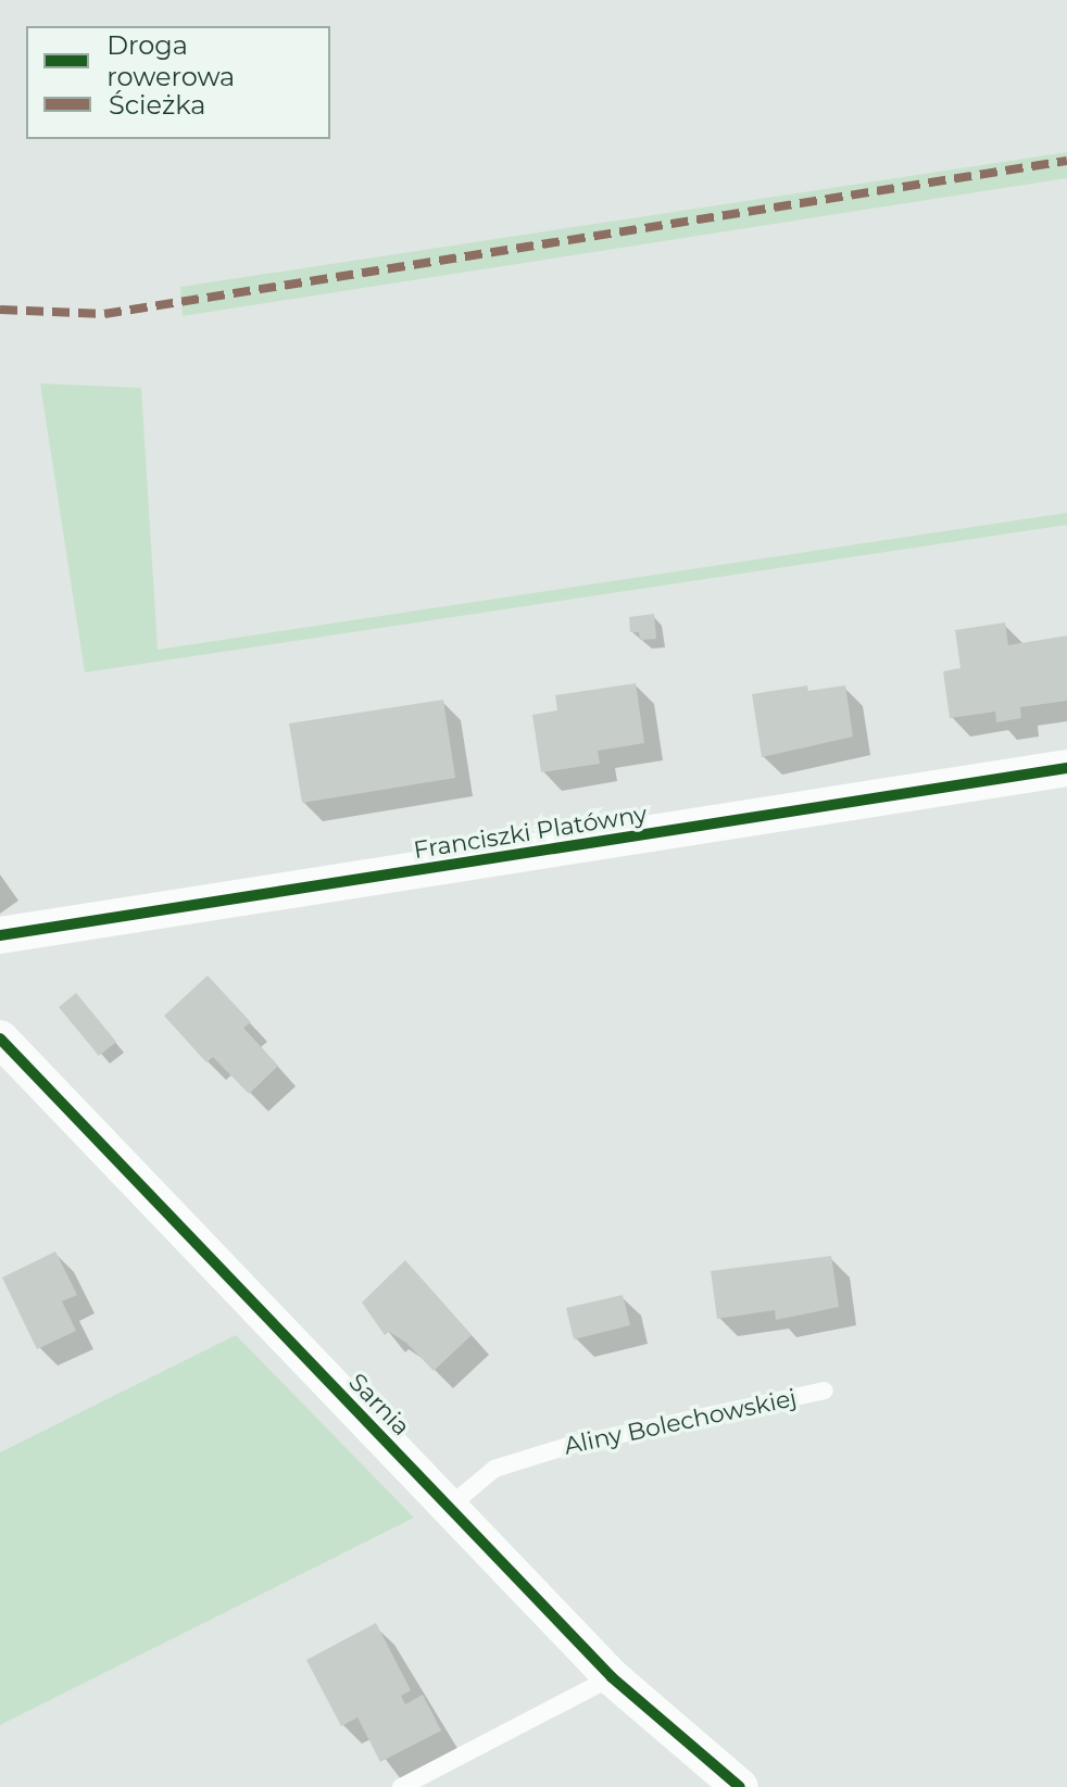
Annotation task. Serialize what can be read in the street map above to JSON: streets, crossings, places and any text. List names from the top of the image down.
{
  "streets": {
    "street": ["Franciszki Platówny", "Sarnia"],
    "lane": ["Aliny Bolechowskiej"]
  },
  "crossings": [
    ["Sarnia", "Aliny Bolechowskiej"]
  ],
  "legend": ["Droga rowerowa", "Ścieżka"]
}
